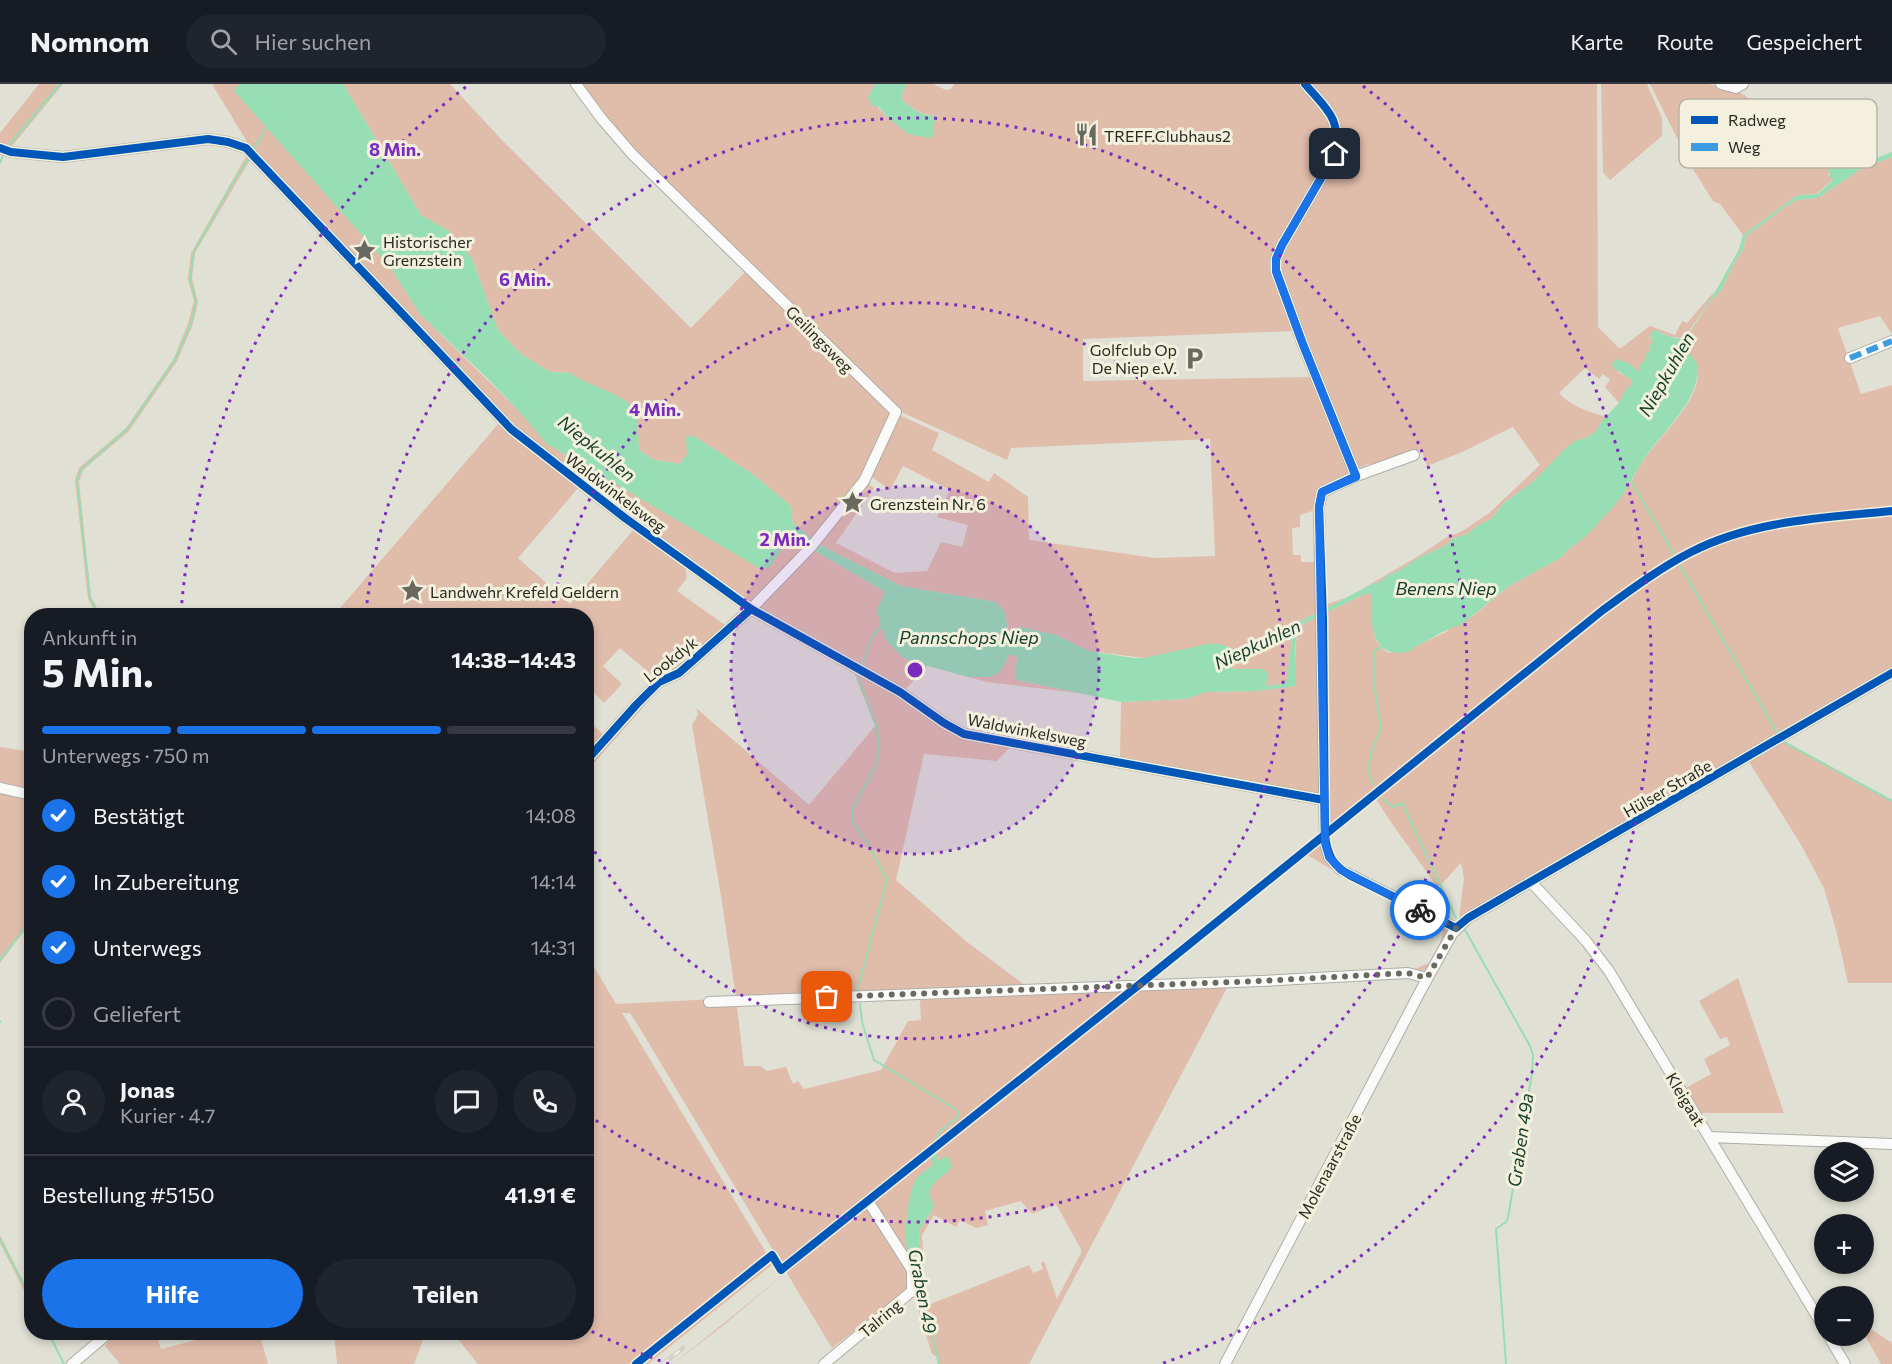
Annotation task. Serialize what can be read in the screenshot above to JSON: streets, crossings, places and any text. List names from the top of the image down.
{
  "streets": {
    "street": [
      "Geilingsweg",
      "Waldwinkelsweg",
      "Lookdyk",
      "Hülser Straße",
      "Kleigaat",
      "Molenaarstraße",
      "Talring"
    ]
  },
  "crossings": [
    ["Geilingsweg", "Waldwinkelsweg"],
    ["Geilingsweg", "Lookdyk"],
    ["Waldwinkelsweg", "Lookdyk"],
    ["Hülser Straße", "Kleigaat"],
    ["Hülser Straße", "Molenaarstraße"]
  ],
  "water": [
    "Niepkuhlen",
    "Benens Niep",
    "Pannschops Niep",
    "Graben 49a",
    "Graben 49"
  ],
  "places": {
    "restaurant": ["TREFF.Clubhaus2"],
    "place": ["Historischer Grenzstein", "Grenzstein Nr. 6", "Landwehr Krefeld Geldern"],
    "parking": ["Golfclub Op De Niep e.V."]
  },
  "legend": ["Radweg", "Weg"],
  "page": {
    "header": "Nomnom",
    "search": "Hier suchen",
    "nav": ["Karte", "Route", "Gespeichert"],
    "heading": ["5 Min.", "Ankunft in", "14:38–14:43"],
    "panel": [
      "Jonas",
      "Kurier · 4.7",
      "Bestellung #5150",
      "41.91 €"
    ],
    "bar": "Unterwegs · 750 m",
    "list": [
      ["Bestätigt", "14:08"],
      ["In Zubereitung", "14:14"],
      ["Unterwegs", "14:31"],
      "Geliefert"
    ],
    "map_buttons": ["+", "−"],
    "buttons": ["Hilfe", "Teilen"]
  },
  "rings": [
    "8 Min.",
    "6 Min.",
    "4 Min.",
    "2 Min."
  ]
}
